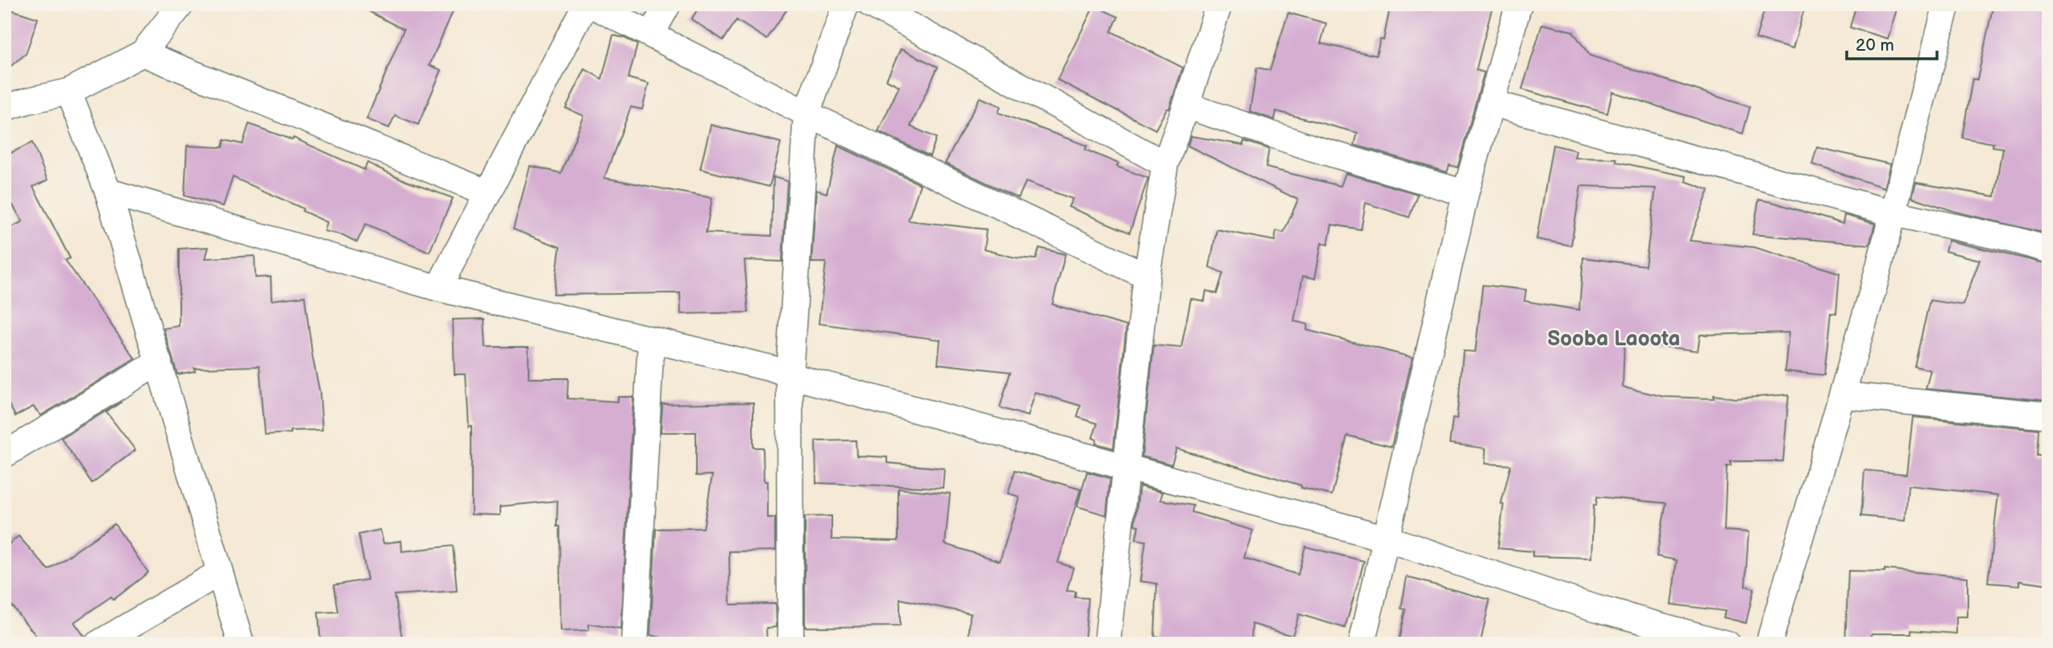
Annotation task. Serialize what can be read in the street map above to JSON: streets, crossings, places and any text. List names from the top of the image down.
{
  "districts": ["Sooba Laoota"],
  "scale_bar": "20 m"
}
